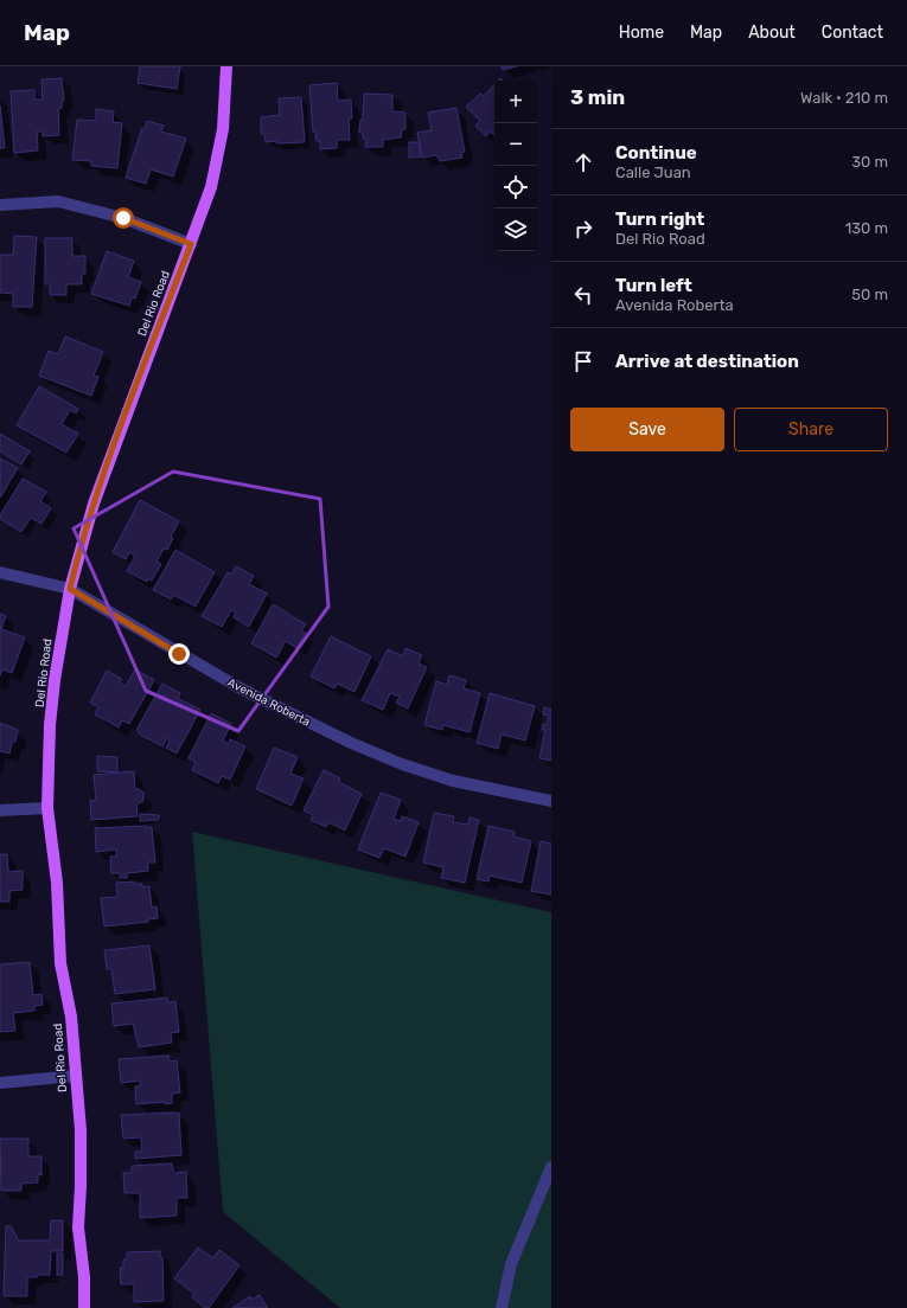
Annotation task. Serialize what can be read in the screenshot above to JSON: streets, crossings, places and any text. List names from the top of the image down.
{
  "streets": {
    "main road": ["Del Rio Road"],
    "street": ["Avenida Roberta"]
  },
  "crossings": [
    ["Del Rio Road", "Avenida Roberta"]
  ],
  "page": {
    "header": "Map",
    "nav": [
      "Home",
      "Map",
      "About",
      "Contact"
    ],
    "heading": ["3 min", "Walk · 210 m"],
    "map_buttons": ["+", "−"],
    "list": [
      ["Continue", "Calle Juan", "30 m"],
      ["Turn right", "Del Rio Road", "130 m"],
      ["Turn left", "Avenida Roberta", "50 m"],
      "Arrive at destination"
    ],
    "buttons": ["Save", "Share"]
  }
}
